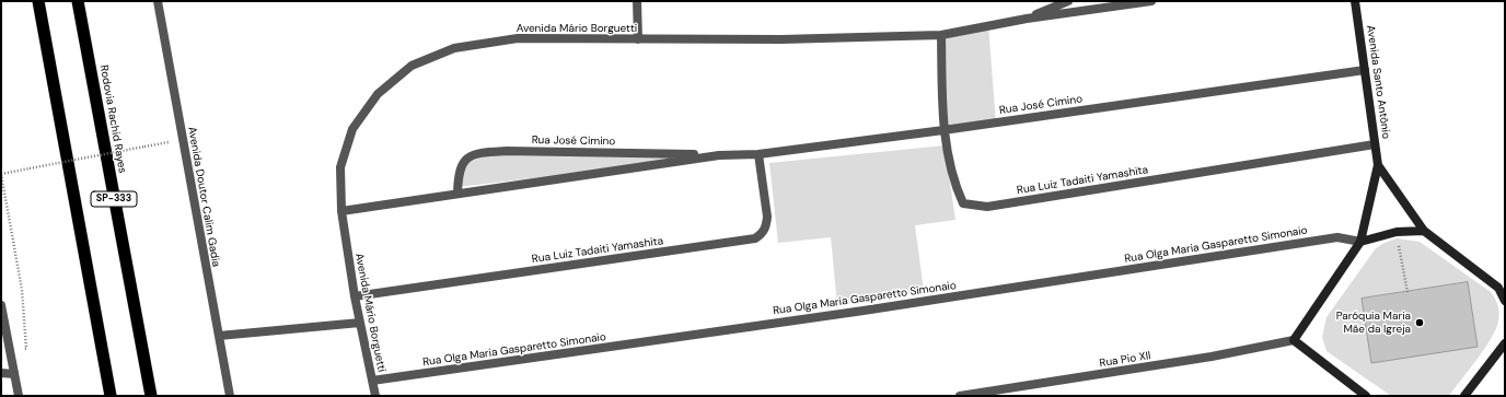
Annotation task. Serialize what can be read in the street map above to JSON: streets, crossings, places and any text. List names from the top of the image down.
{
  "streets": {
    "highway": ["Rodovia Rachid Rayes", "SP-333"],
    "main road": ["Avenida Santo Antônio"],
    "street": [
      "Avenida Mário Borguetti",
      "Rua José Cimino",
      "Rua Luiz Tadaiti Yamashita",
      "Avenida Doutor Calim Gadia",
      "Rua Olga Maria Gasparetto Simonaio",
      "Rua Pio XII"
    ]
  },
  "crossings": [
    ["Avenida Mário Borguetti", "Rua José Cimino"],
    ["Avenida Mário Borguetti", "Rua Luiz Tadaiti Yamashita"],
    ["Avenida Mário Borguetti", "Rua Olga Maria Gasparetto Simonaio"],
    ["Avenida Santo Antônio", "Rua José Cimino"],
    ["Avenida Santo Antônio", "Rua Luiz Tadaiti Yamashita"],
    ["Avenida Santo Antônio", "Rua Olga Maria Gasparetto Simonaio"],
    ["Avenida Santo Antônio", "Rua Pio XII"],
    ["Rua José Cimino", "Rua Luiz Tadaiti Yamashita"]
  ],
  "places": ["Paróquia Maria Mãe da Igreja"]
}
